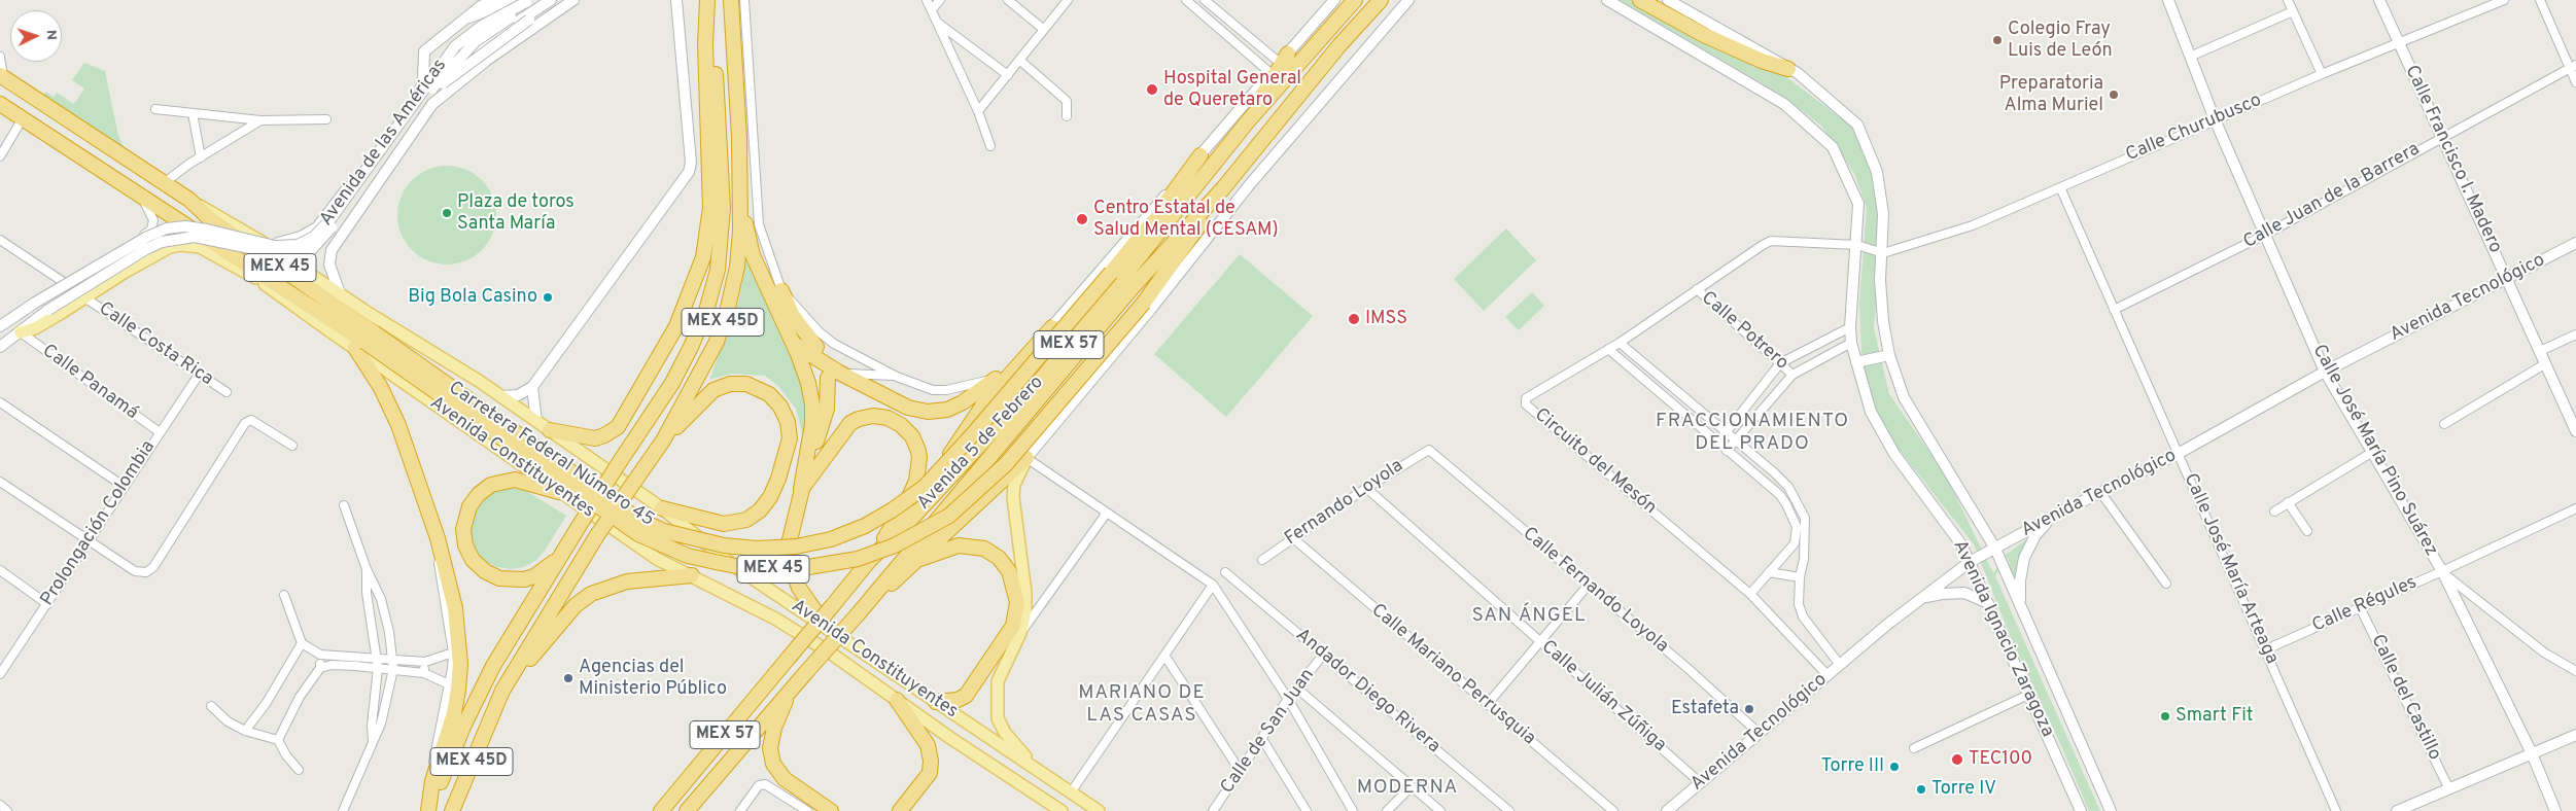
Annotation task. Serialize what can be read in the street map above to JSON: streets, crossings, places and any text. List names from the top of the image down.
{
  "streets": {
    "highway": [
      "MEX 45",
      "MEX 45D",
      "MEX 57",
      "Avenida 5 de Febrero",
      "Carretera Federal Número 45"
    ],
    "main road": [
      "Avenida de las Américas",
      "Calle Francisco I. Madero",
      "Avenida Tecnológico",
      "Calle José María Pino Suárez",
      "Avenida Constituyentes",
      "Avenida Ignacio Zaragoza"
    ],
    "street": [
      "Calle Churubusco",
      "Calle Juan de la Barrera",
      "Calle Potrero",
      "Calle Costa Rica",
      "Calle Panamá",
      "Circuito del Mesón",
      "Fernando Loyola",
      "Prolongación Colombia",
      "Calle José María Arteaga",
      "Calle Fernando Loyola",
      "Calle Régules",
      "Calle Mariano Perrusquia",
      "Andador Diego Rivera",
      "Calle Julián Zúñiga",
      "Calle del Castillo",
      "Calle de San Juan"
    ]
  },
  "crossings": [
    ["Calle Churubusco", "Calle Francisco I. Madero"],
    ["Calle Churubusco", "Calle José María Pino Suárez"],
    ["Calle Churubusco", "Circuito del Mesón"],
    ["Calle Churubusco", "Calle José María Arteaga"],
    ["Calle Churubusco", "Avenida Ignacio Zaragoza"],
    ["Avenida de las Américas", "Calle Panamá"],
    ["Calle Francisco I. Madero", "Calle Juan de la Barrera"],
    ["Calle Francisco I. Madero", "Avenida Tecnológico"],
    ["Calle Juan de la Barrera", "Calle José María Pino Suárez"],
    ["Calle Juan de la Barrera", "Calle José María Arteaga"],
    ["MEX 45", "Avenida 5 de Febrero"],
    ["MEX 45", "Carretera Federal Número 45"],
    ["MEX 45", "Avenida Constituyentes"],
    ["Avenida Tecnológico", "Calle José María Pino Suárez"],
    ["Avenida Tecnológico", "Circuito del Mesón"],
    ["Avenida Tecnológico", "Calle José María Arteaga"],
    ["Avenida Tecnológico", "Calle Fernando Loyola"],
    ["Avenida Tecnológico", "Avenida Ignacio Zaragoza"],
    ["Avenida Tecnológico", "Calle Julián Zúñiga"],
    ["Calle Potrero", "Circuito del Mesón"],
    ["Calle Costa Rica", "Prolongación Colombia"],
    ["MEX 57", "Avenida 5 de Febrero"],
    ["Calle Panamá", "Prolongación Colombia"],
    ["Avenida 5 de Febrero", "Carretera Federal Número 45"],
    ["Calle José María Pino Suárez", "Calle Régules"],
    ["Carretera Federal Número 45", "Avenida Constituyentes"],
    ["Circuito del Mesón", "Avenida Ignacio Zaragoza"],
    ["Fernando Loyola", "Calle Fernando Loyola"],
    ["Fernando Loyola", "Calle Mariano Perrusquia"],
    ["Fernando Loyola", "Calle Julián Zúñiga"],
    ["Calle José María Arteaga", "Calle Régules"],
    ["Calle Régules", "Calle del Castillo"],
    ["Andador Diego Rivera", "Calle de San Juan"]
  ],
  "districts": [
    "FRACCIONAMIENTO DEL PRADO",
    "SAN ÁNGEL",
    "MARIANO DE LAS CASAS",
    "MODERNA"
  ],
  "places": [
    "Colegio Fray Luis de León",
    "Hospital General de Queretaro",
    "Preparatoria Alma Muriel",
    "Plaza de toros Santa María",
    "Centro Estatal de Salud Mental (CESAM)",
    "Big Bola Casino",
    "IMSS",
    "Agencias del Ministerio Público",
    "Estafeta",
    "Smart Fit",
    "TEC100",
    "Torre III",
    "Torre IV"
  ],
  "north": "right"
}
